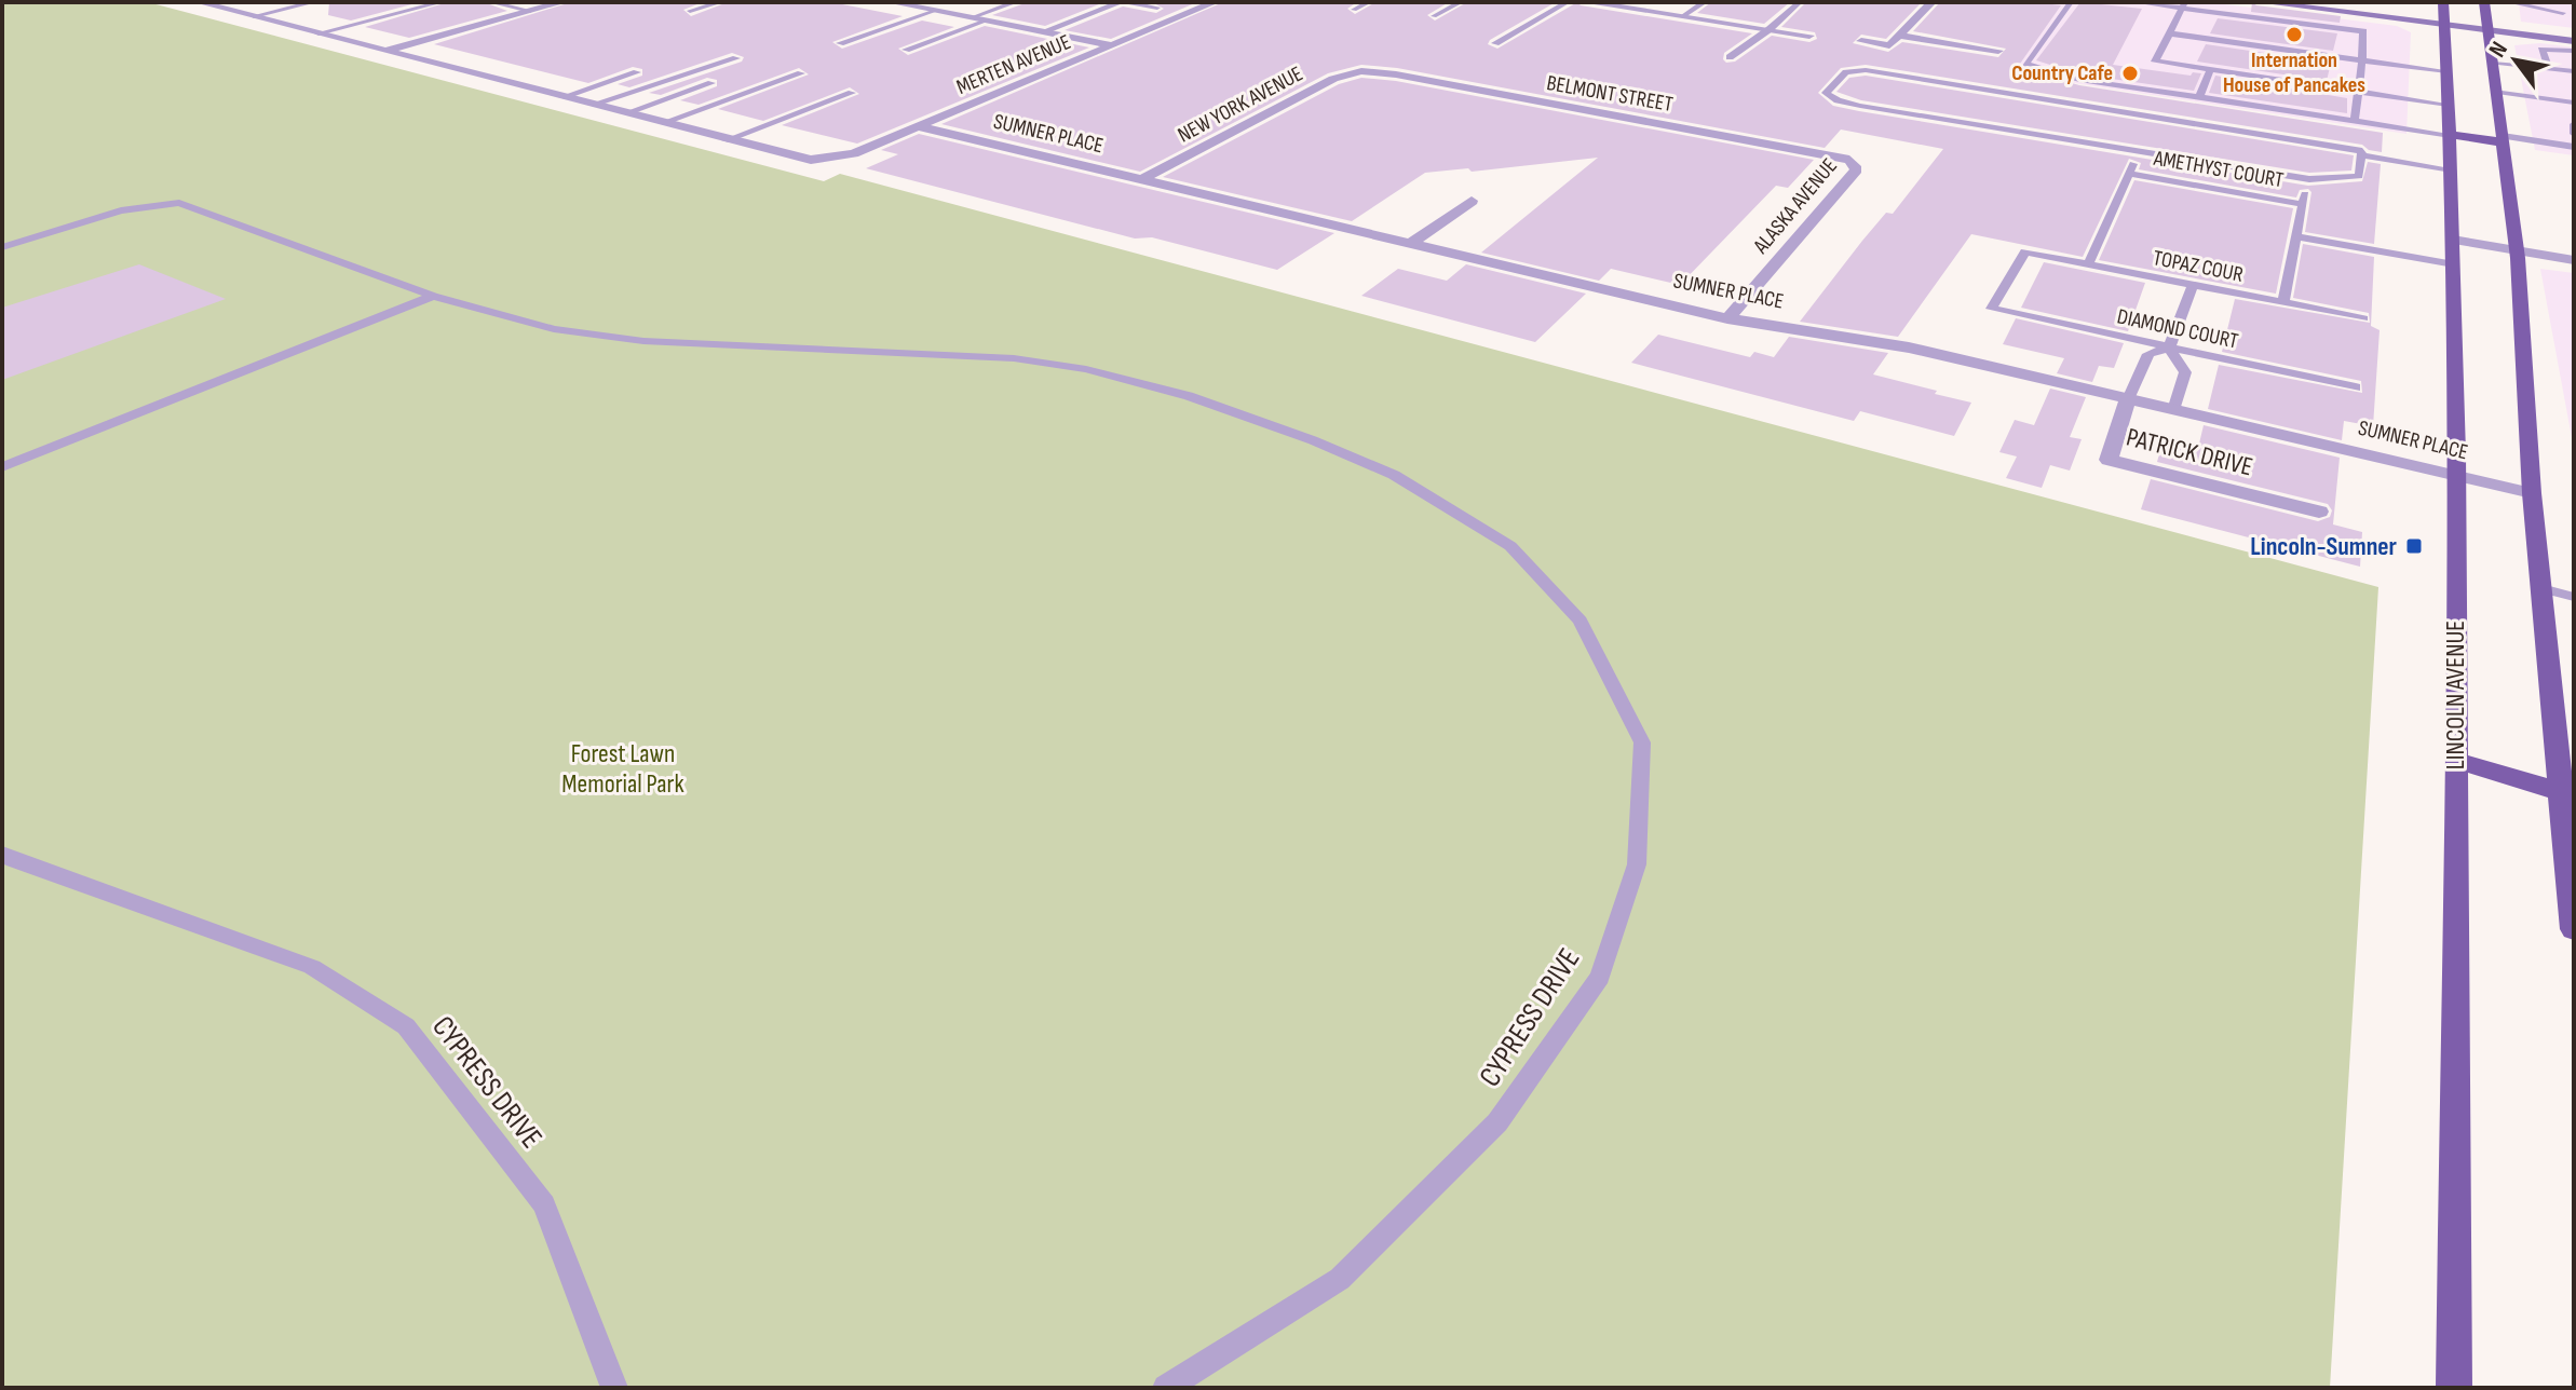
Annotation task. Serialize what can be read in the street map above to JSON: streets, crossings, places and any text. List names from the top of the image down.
{
  "streets": {
    "main road": ["LINCOLN AVENUE"],
    "street": [
      "MERTEN AVENUE",
      "BELMONT STREET",
      "NEW YORK AVENUE",
      "SUMNER PLACE",
      "ALASKA AVENUE",
      "PATRICK DRIVE"
    ],
    "lane": [
      "AMETHYST COURT",
      "TOPAZ COUR",
      "DIAMOND COURT",
      "CYPRESS DRIVE"
    ]
  },
  "crossings": [
    ["MERTEN AVENUE", "SUMNER PLACE"],
    ["BELMONT STREET", "NEW YORK AVENUE"],
    ["BELMONT STREET", "ALASKA AVENUE"],
    ["NEW YORK AVENUE", "SUMNER PLACE"],
    ["SUMNER PLACE", "ALASKA AVENUE"],
    ["SUMNER PLACE", "PATRICK DRIVE"],
    ["SUMNER PLACE", "LINCOLN AVENUE"],
    ["TOPAZ COUR", "DIAMOND COURT"]
  ],
  "parks": ["Forest Lawn Memorial Park"],
  "places": {
    "other": ["Internation House of Pancakes", "Country Cafe"],
    "transit": ["Lincoln-Sumner"]
  },
  "north": "top left"
}
